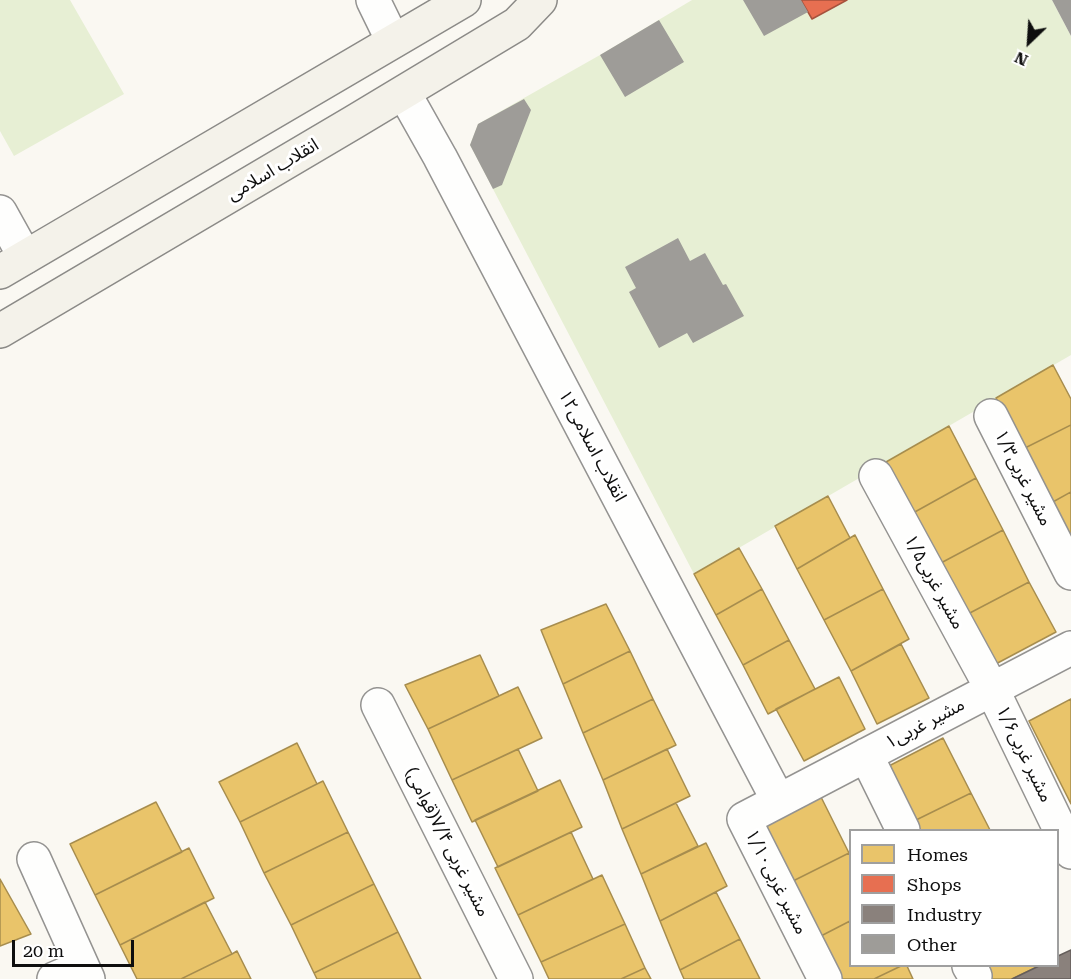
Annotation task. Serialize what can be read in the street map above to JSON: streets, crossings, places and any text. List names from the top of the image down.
{
  "streets": {
    "main road": ["انقلاب اسلامی"],
    "street": [
      "انقلاب اسلامی۱۲",
      "۱/۳مشیر غربی",
      "۱/۵مشیر غربی",
      "مشیر غربی۱",
      "۱/۶مشیر غربی",
      "(قوامی)مشیر غربی ۷/۴",
      "۱/۱۰مشیر غربی"
    ]
  },
  "crossings": [
    ["انقلاب اسلامی", "انقلاب اسلامی۱۲"],
    ["انقلاب اسلامی۱۲", "مشیر غربی۱"],
    ["انقلاب اسلامی۱۲", "۱/۱۰مشیر غربی"],
    ["۱/۵مشیر غربی", "مشیر غربی۱"],
    ["۱/۵مشیر غربی", "۱/۶مشیر غربی"],
    ["مشیر غربی۱", "۱/۶مشیر غربی"],
    ["مشیر غربی۱", "۱/۱۰مشیر غربی"]
  ],
  "legend": [
    "Homes",
    "Shops",
    "Industry",
    "Other"
  ],
  "scale_bar": "20 m",
  "north": "bottom left"
}
